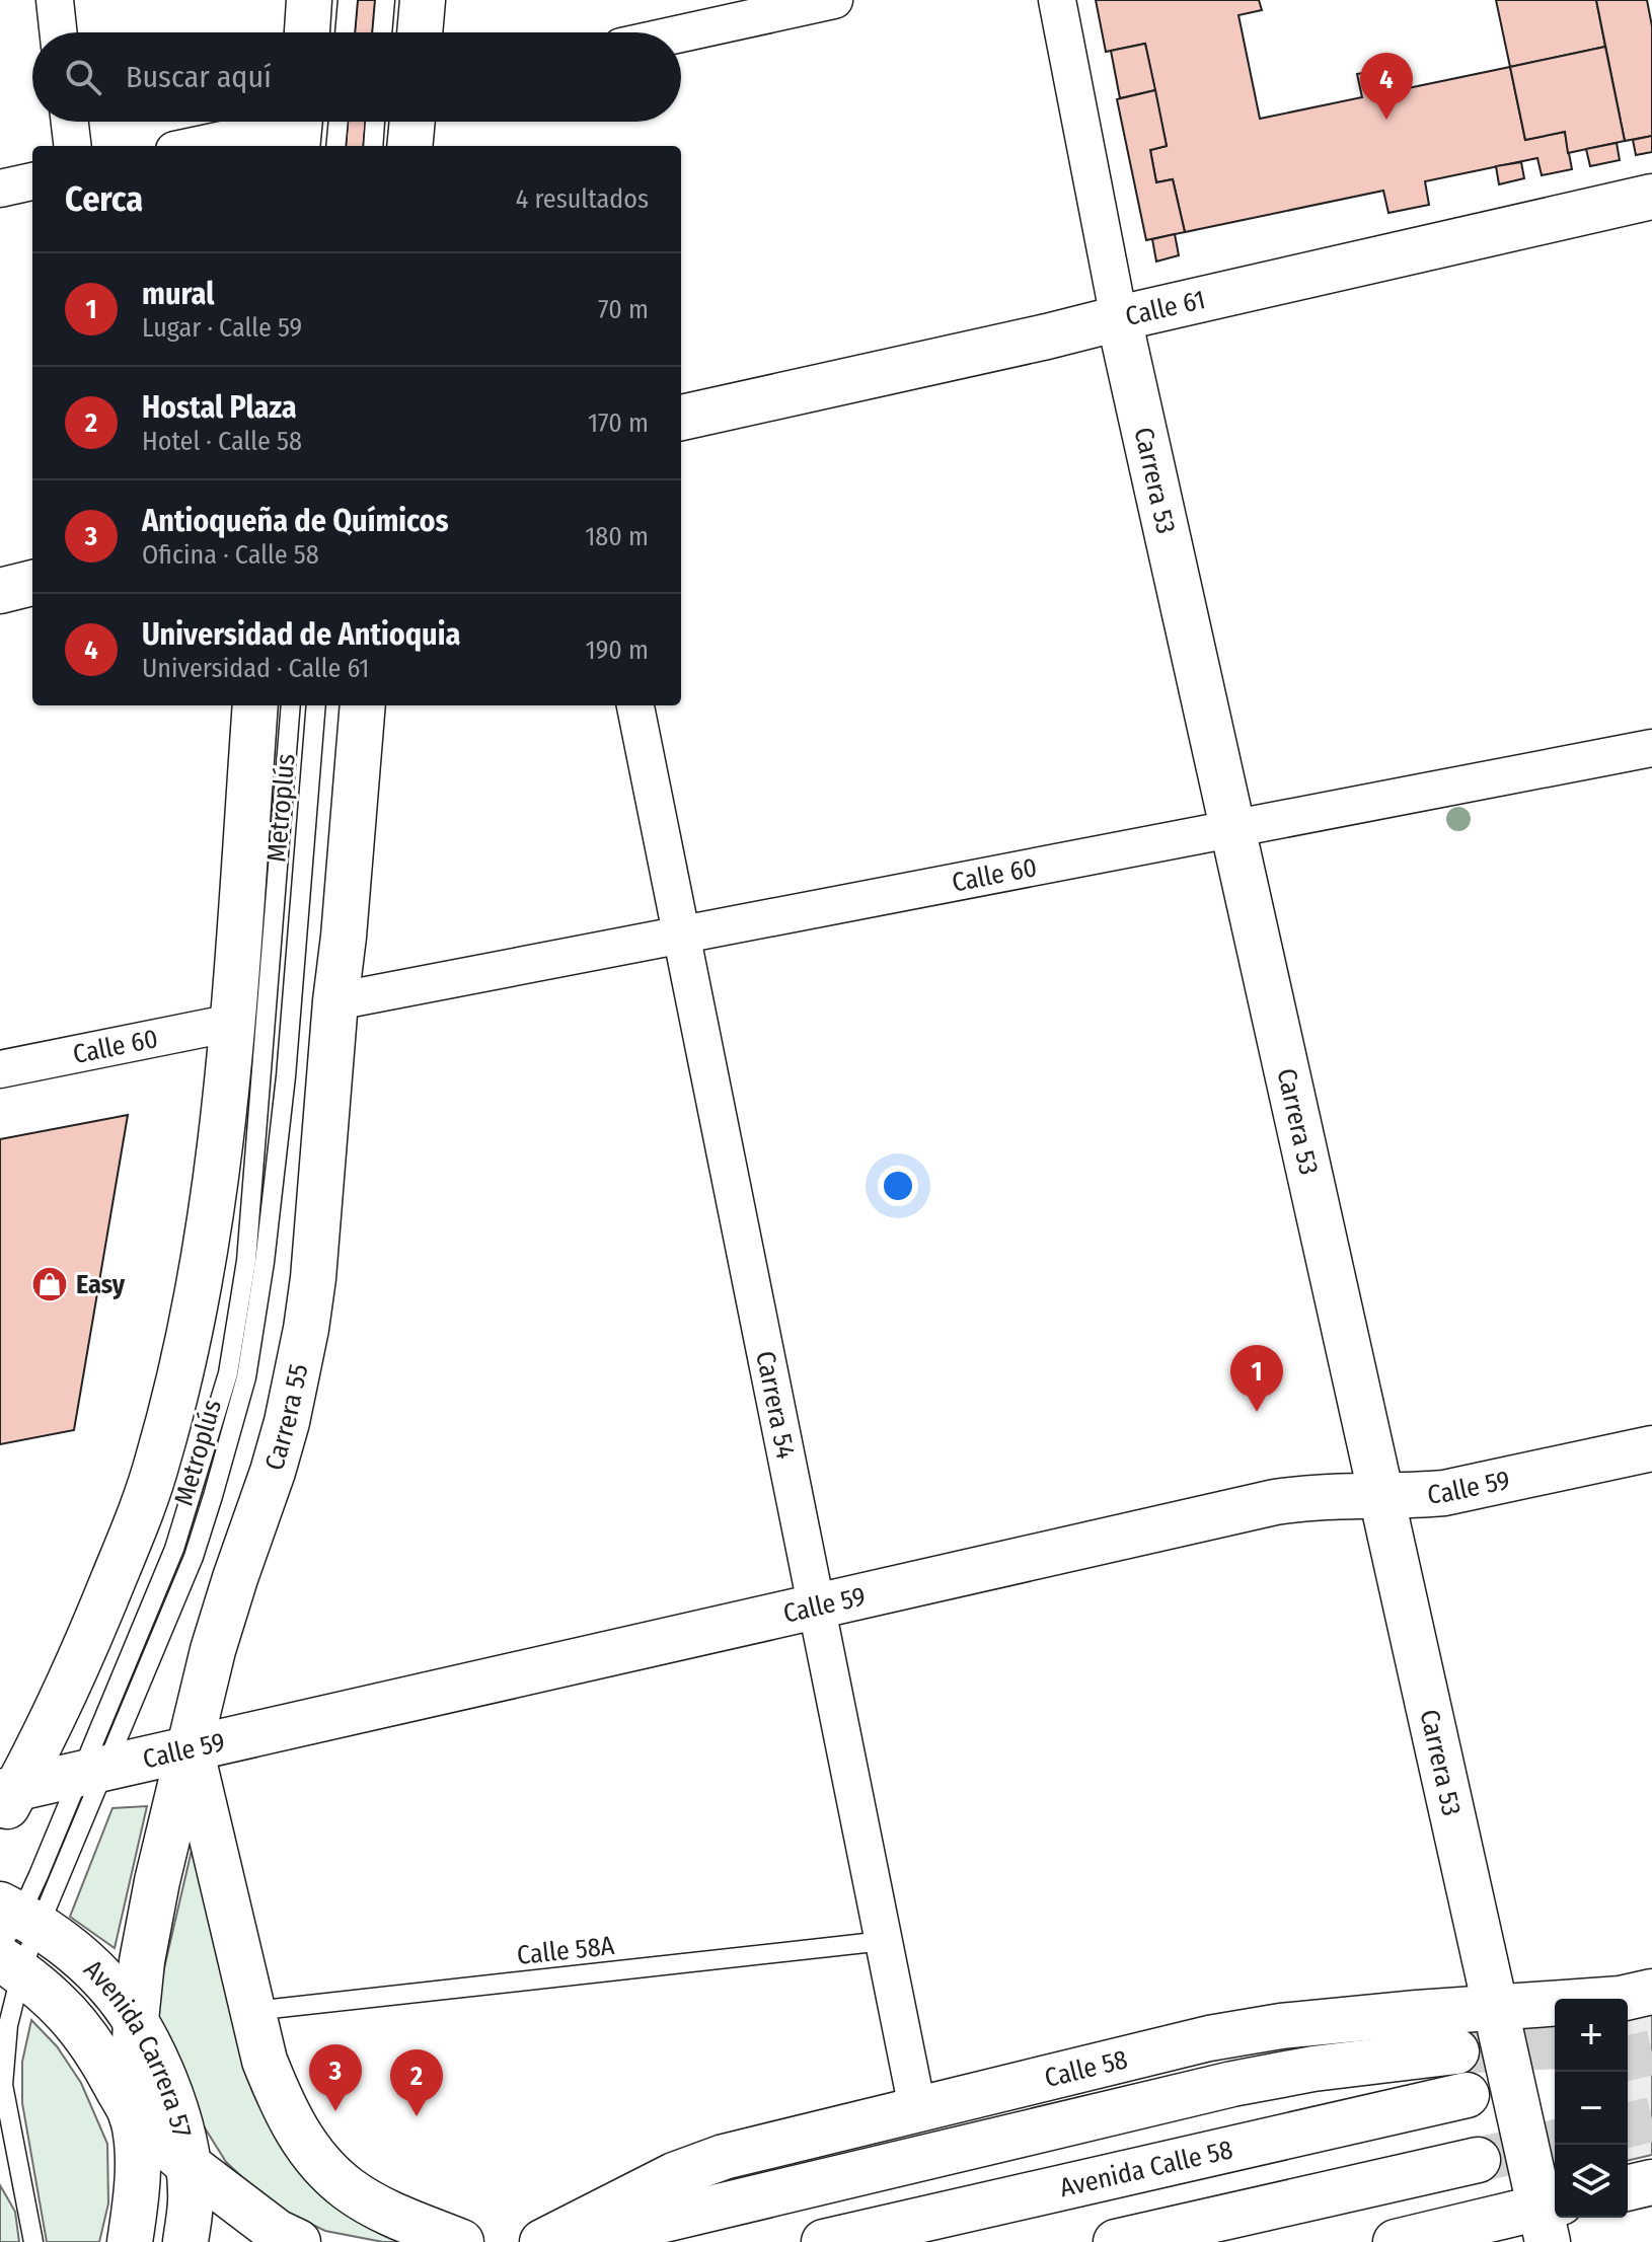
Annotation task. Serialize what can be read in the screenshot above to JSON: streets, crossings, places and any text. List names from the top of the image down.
{
  "streets": {
    "main road": [
      "Calle 61",
      "Carrera 53",
      "Carrera 55",
      "Calle 59",
      "Avenida Carrera 57",
      "Calle 58",
      "Avenida Calle 58"
    ],
    "street": ["Calle 60", "Carrera 54"],
    "lane": ["Metroplús", "Calle 58A"]
  },
  "crossings": [
    ["Calle 61", "Carrera 53"],
    ["Carrera 53", "Calle 60"],
    ["Carrera 53", "Calle 59"],
    ["Carrera 53", "Calle 58"],
    ["Metroplús", "Calle 59"],
    ["Metroplús", "Avenida Carrera 57"],
    ["Calle 60", "Carrera 54"],
    ["Calle 60", "Carrera 55"],
    ["Carrera 54", "Calle 59"],
    ["Carrera 54", "Calle 58A"],
    ["Carrera 54", "Calle 58"],
    ["Carrera 55", "Calle 59"],
    ["Carrera 55", "Avenida Carrera 57"]
  ],
  "places": {
    "shop": ["Easy"]
  },
  "page": {
    "search": "Buscar aquí",
    "pins": [
      "4",
      "1",
      "3",
      "2"
    ],
    "heading": ["Cerca", "4 resultados"],
    "list": [
      {
        "mark": "1",
        "name": "mural",
        "note": "Lugar · Calle 59",
        "value": "70 m"
      },
      {
        "mark": "2",
        "name": "Hostal Plaza",
        "note": "Hotel · Calle 58",
        "value": "170 m"
      },
      {
        "mark": "3",
        "name": "Antioqueña de Químicos",
        "note": "Oficina · Calle 58",
        "value": "180 m"
      },
      {
        "mark": "4",
        "name": "Universidad de Antioquia",
        "note": "Universidad · Calle 61",
        "value": "190 m"
      }
    ],
    "map_buttons": ["+", "−"]
  }
}
